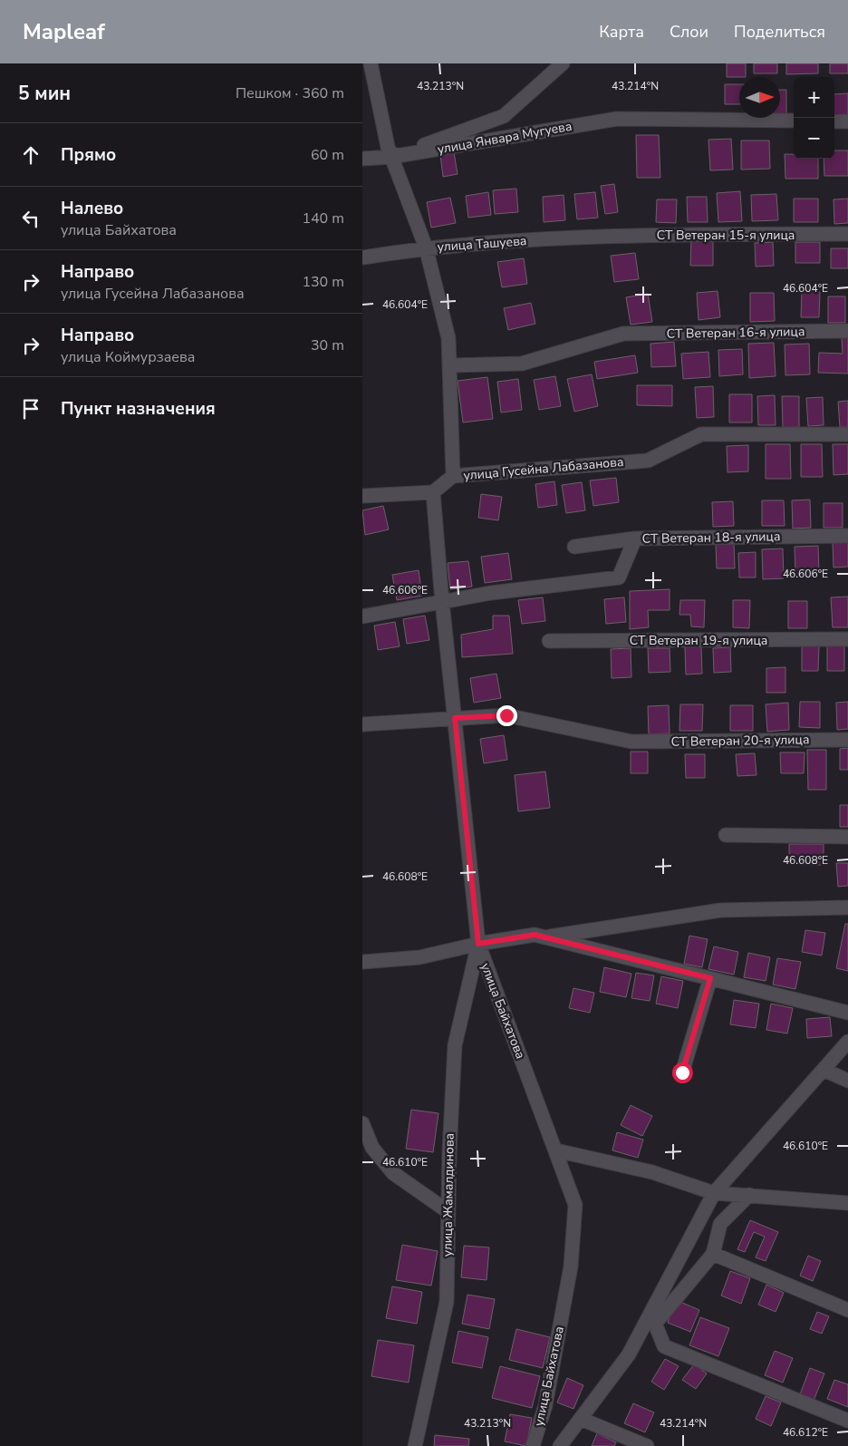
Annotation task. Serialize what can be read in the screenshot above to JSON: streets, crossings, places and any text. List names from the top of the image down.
{
  "streets": {
    "street": [
      "улица Январа Мугуева",
      "СТ Ветеран 15-я улица",
      "улица Ташуева",
      "СТ Ветеран 16-я улица",
      "улица Гусейна Лабазанова",
      "СТ Ветеран 18-я улица",
      "СТ Ветеран 19-я улица",
      "СТ Ветеран 20-я улица",
      "улица Байхатова",
      "улица Жамалдинова"
    ]
  },
  "crossings": [
    ["СТ Ветеран 15-я улица", "улица Ташуева"],
    ["улица Байхатова", "улица Жамалдинова"]
  ],
  "north": "right",
  "page": {
    "header": "Mapleaf",
    "nav": ["Карта", "Слои", "Поделиться"],
    "heading": ["5 мин", "Пешком · 360 m"],
    "map_buttons": ["+", "−"],
    "list": [
      ["Прямо", "60 m"],
      ["Налево", "улица Байхатова", "140 m"],
      ["Направо", "улица Гусейна Лабазанова", "130 m"],
      ["Направо", "улица Коймурзаева", "30 m"],
      "Пункт назначения"
    ]
  },
  "coordinates": [
    "43.213°N",
    "43.214°N",
    "46.604°E",
    "46.606°E",
    "46.608°E",
    "46.610°E",
    "46.612°E"
  ]
}
